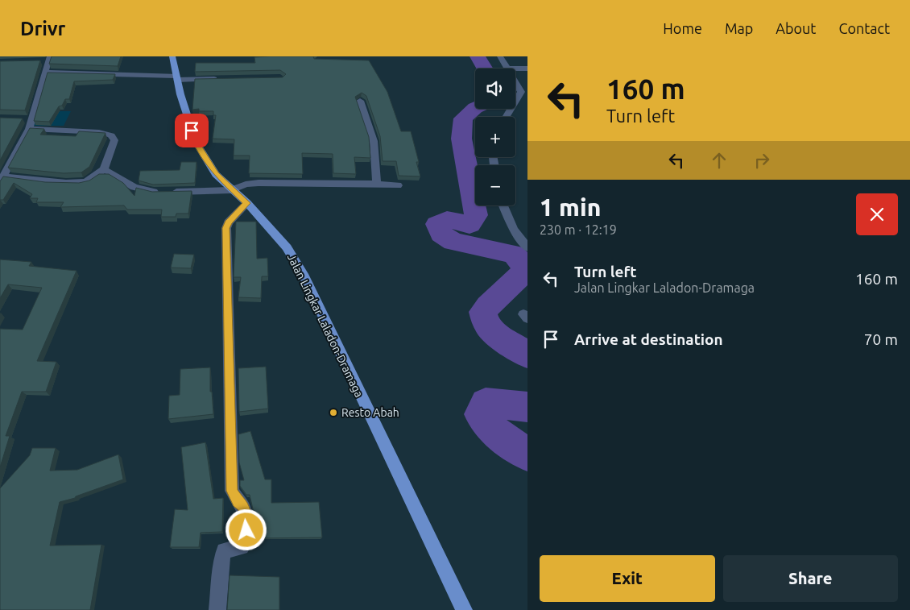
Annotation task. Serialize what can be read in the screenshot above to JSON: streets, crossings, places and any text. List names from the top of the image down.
{
  "streets": {
    "main road": ["Jalan Lingkar Laladon-Dramaga"]
  },
  "places": ["Resto Abah"],
  "page": {
    "header": "Drivr",
    "nav": [
      "Home",
      "Map",
      "About",
      "Contact"
    ],
    "turn": ["160 m", "Turn left"],
    "map_buttons": ["+", "−"],
    "heading": ["1 min", "230 m · 12:19"],
    "list": [
      {
        "name": "Turn left",
        "note": "Jalan Lingkar Laladon-Dramaga",
        "value": "160 m"
      },
      {
        "name": "Arrive at destination",
        "value": "70 m"
      }
    ],
    "buttons": ["Exit", "Share"]
  }
}
